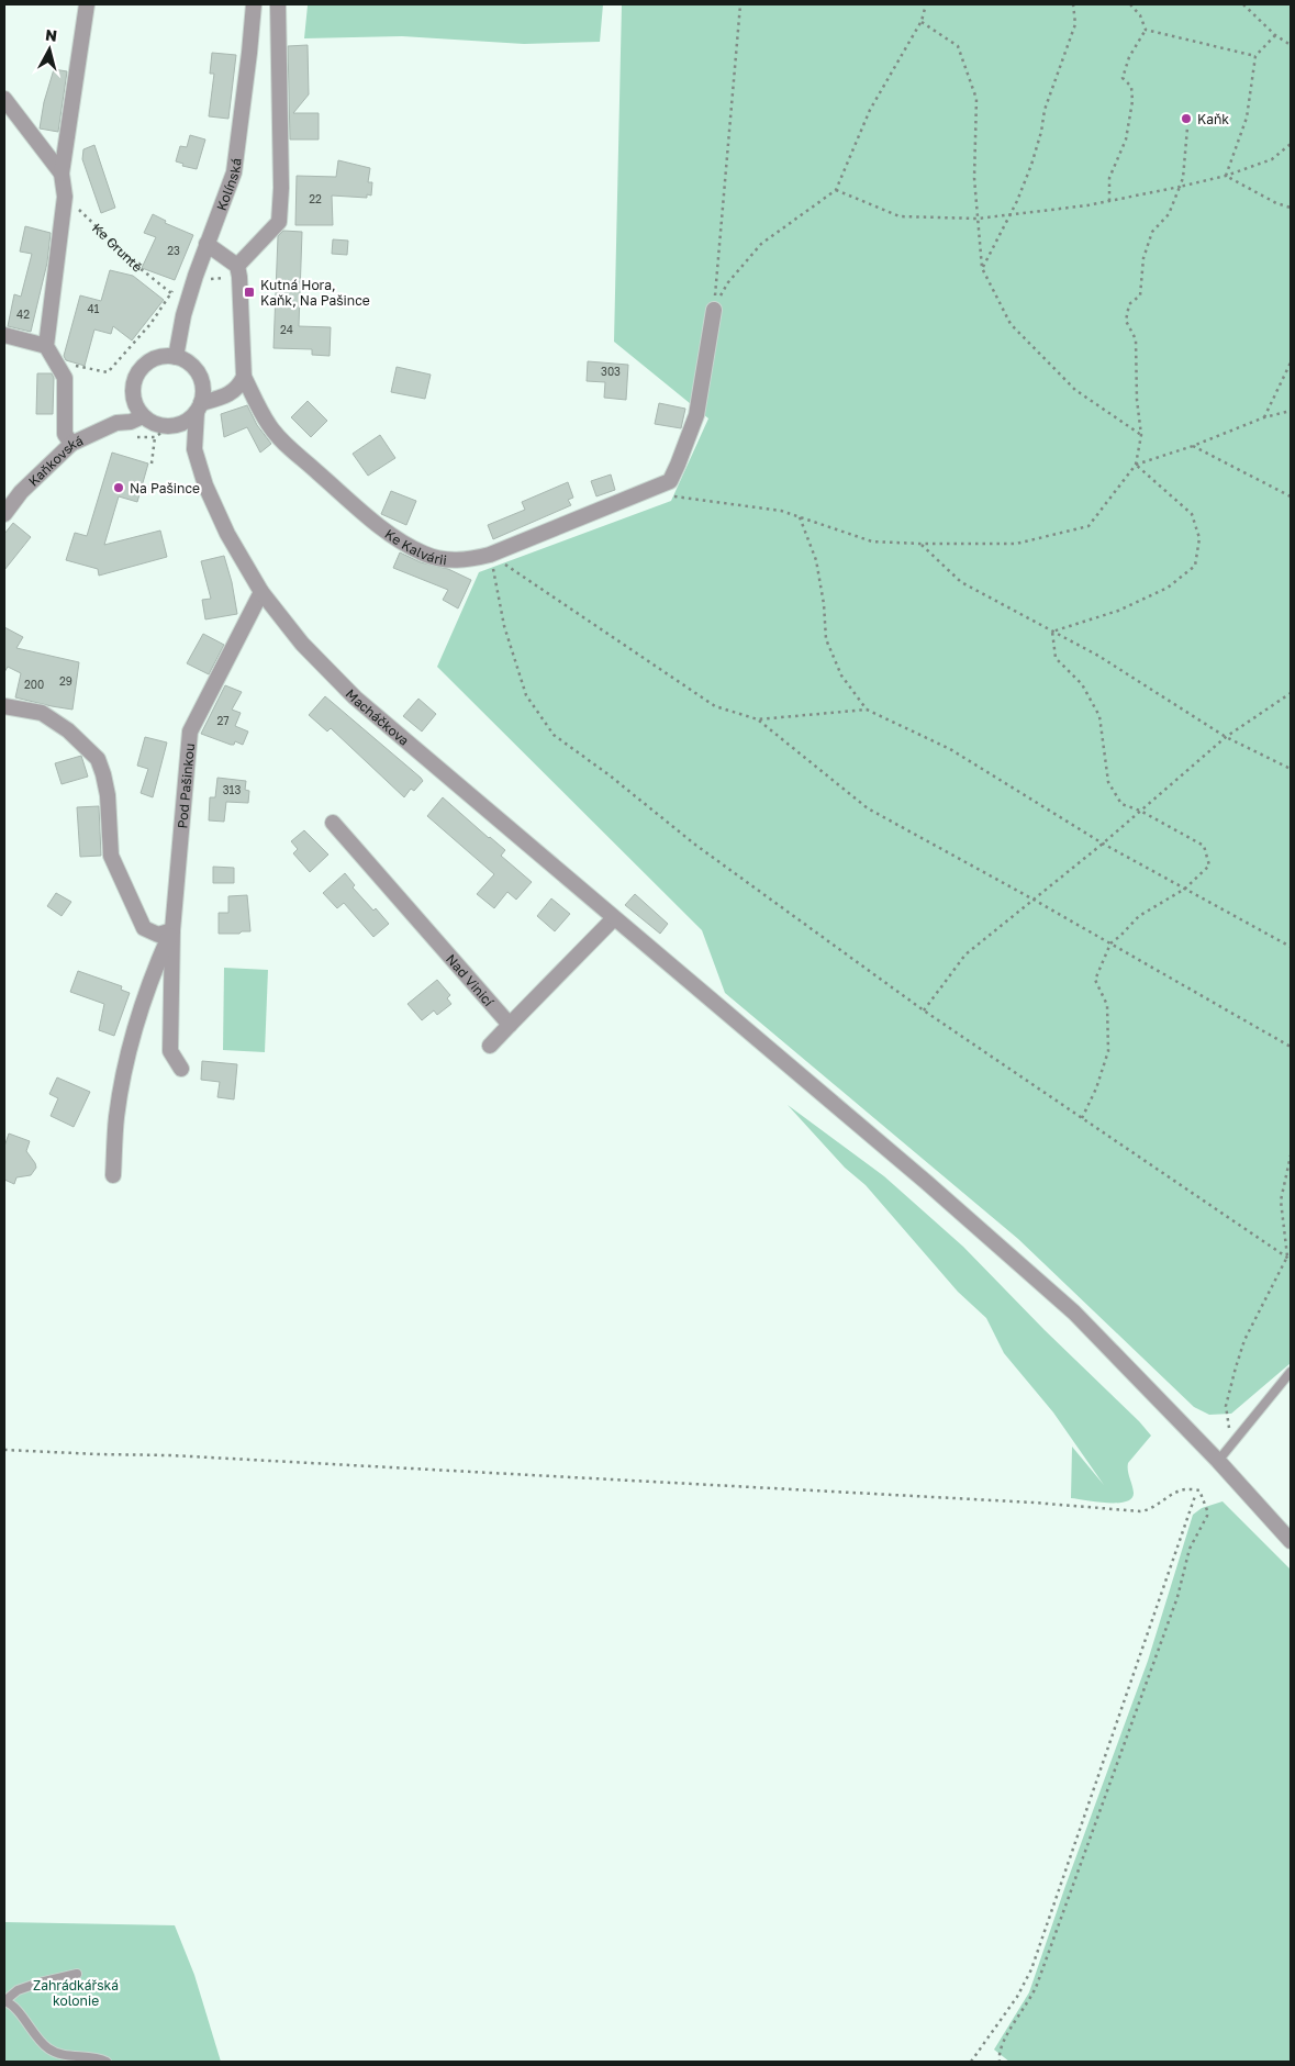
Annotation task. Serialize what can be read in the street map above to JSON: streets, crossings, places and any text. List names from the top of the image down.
{
  "streets": {
    "street": [
      "Kolínská",
      "Kaňkovská",
      "Ke Kalvárii",
      "Macháčkova",
      "Pod Pašinkou",
      "Nad Vinicí"
    ],
    "path": ["Ke Gruntě"]
  },
  "crossings": [
    ["Kolínská", "Kaňkovská"],
    ["Macháčkova", "Pod Pašinkou"]
  ],
  "parks": ["Zahrádkářská kolonie"],
  "places": {
    "other": ["Kaňk", "Na Pašince"],
    "transit": ["Kutná Hora, Kaňk, Na Pašince"]
  },
  "house_numbers": [
    "22",
    "23",
    "41",
    "42",
    "24",
    "303",
    "29",
    "200",
    "27",
    "313"
  ],
  "north": "top"
}
